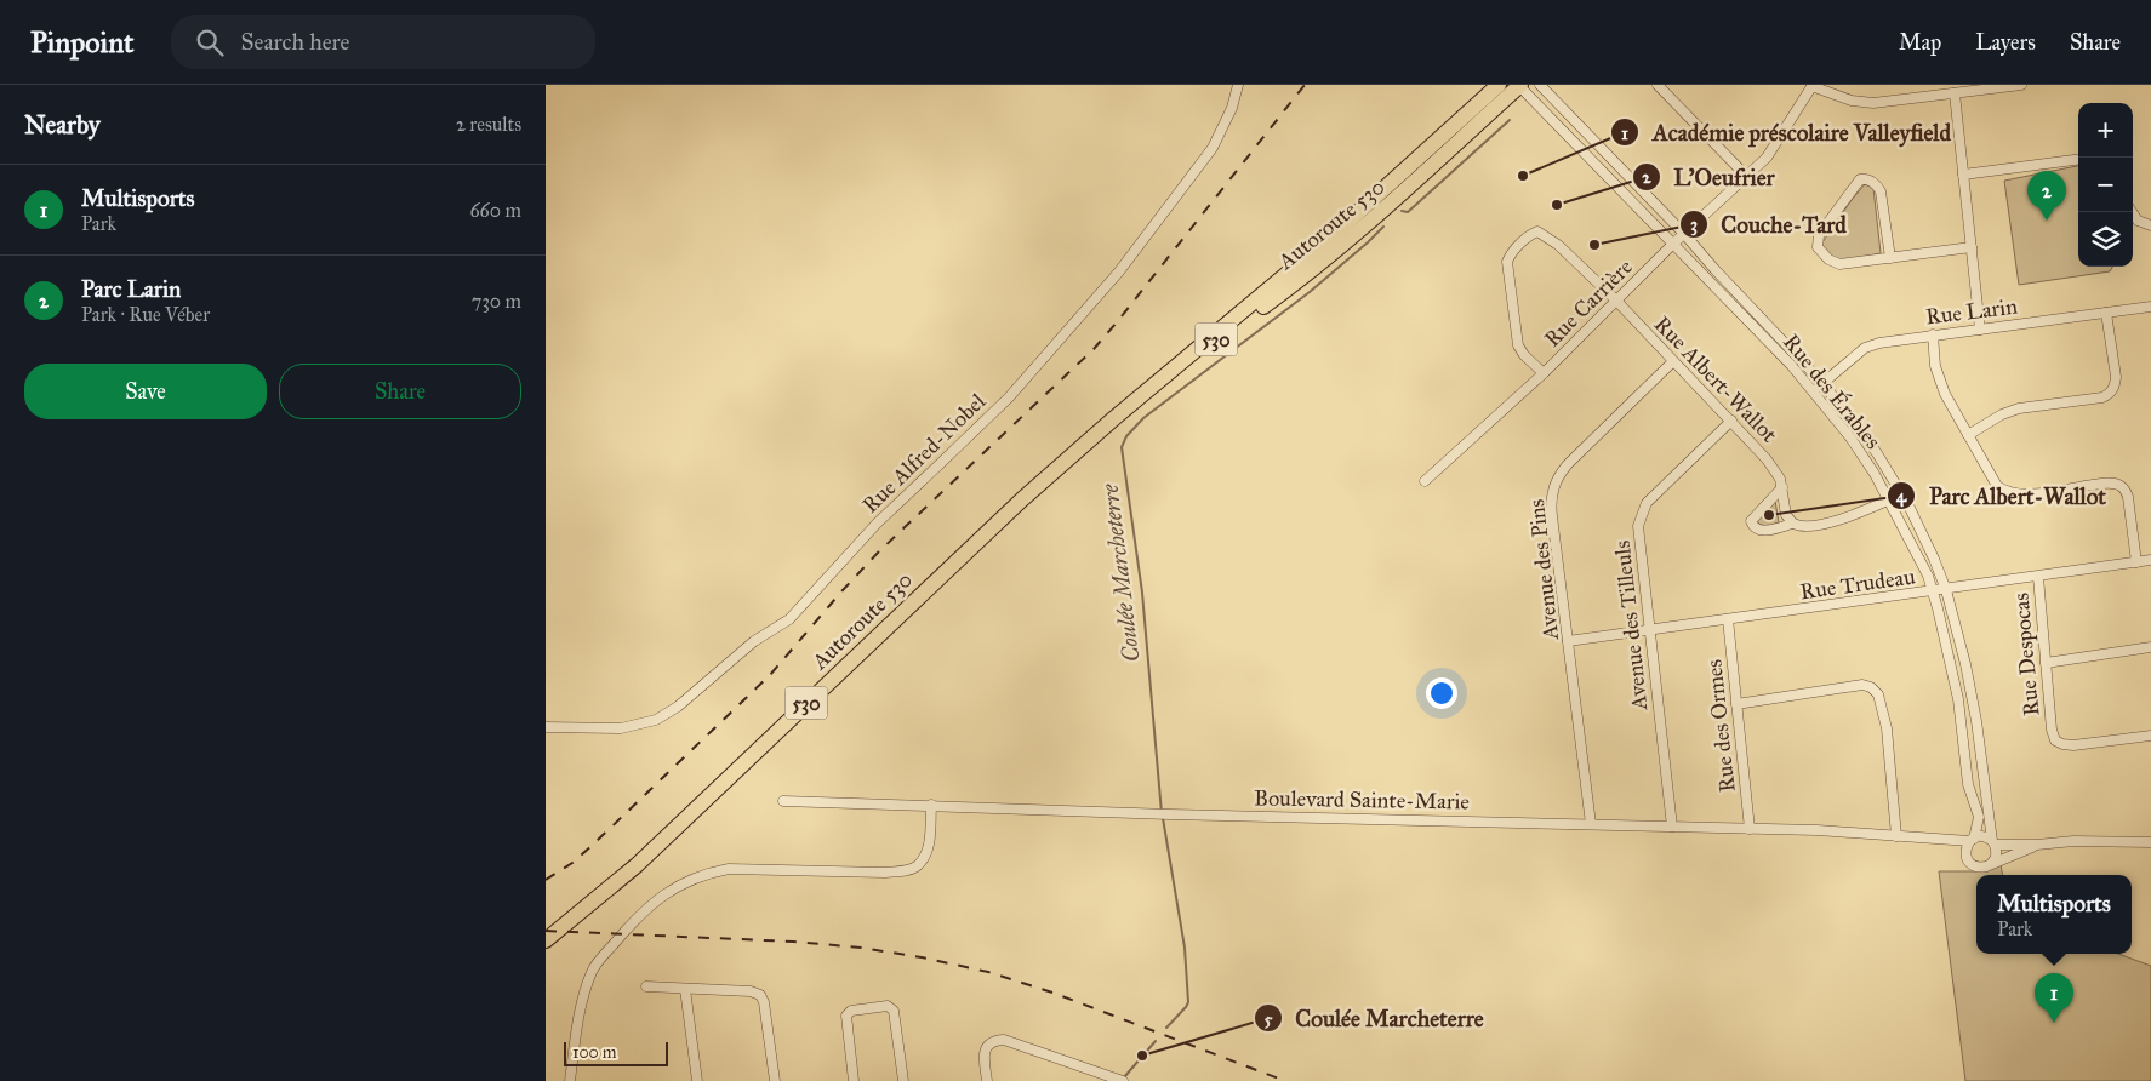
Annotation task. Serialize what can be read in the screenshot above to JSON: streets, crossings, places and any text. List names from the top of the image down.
{
  "streets": {
    "highway": ["Autoroute 530", "530"],
    "street": [
      "Rue Carrière",
      "Rue Larin",
      "Rue Albert-Wallot",
      "Rue des Érables",
      "Rue Alfred-Nobel",
      "Avenue des Pins",
      "Rue Trudeau",
      "Avenue des Tilleuls",
      "Rue Despocas",
      "Rue des Ormes",
      "Boulevard Sainte-Marie"
    ]
  },
  "crossings": [
    ["Autoroute 530", "Rue des Érables"],
    ["Rue Carrière", "Rue Albert-Wallot"],
    ["Rue Carrière", "Rue des Érables"],
    ["Rue Larin", "Rue des Érables"],
    ["Rue Albert-Wallot", "Avenue des Pins"],
    ["Rue Albert-Wallot", "Avenue des Tilleuls"],
    ["Rue des Érables", "Rue Trudeau"],
    ["Rue des Érables", "Boulevard Sainte-Marie"],
    ["Avenue des Pins", "Rue Trudeau"],
    ["Avenue des Pins", "Boulevard Sainte-Marie"],
    ["Rue Trudeau", "Avenue des Tilleuls"],
    ["Rue Trudeau", "Rue Despocas"],
    ["Rue Trudeau", "Rue des Ormes"],
    ["Avenue des Tilleuls", "Boulevard Sainte-Marie"],
    ["Rue des Ormes", "Boulevard Sainte-Marie"]
  ],
  "water": ["Coulée Marcheterre"],
  "places": [
    "Académie préscolaire Valleyfield",
    "L'Oeufrier",
    "Couche-Tard",
    "Parc Albert-Wallot",
    "Coulée Marcheterre"
  ],
  "scale_bar": "100 m",
  "page": {
    "header": "Pinpoint",
    "search": "Search here",
    "nav": ["Map", "Layers", "Share"],
    "heading": ["Nearby", "2 results"],
    "map_buttons": ["+", "−"],
    "list": [
      {
        "mark": "1",
        "name": "Multisports",
        "note": "Park",
        "value": "660 m"
      },
      {
        "mark": "2",
        "name": "Parc Larin",
        "note": "Park · Rue Véber",
        "value": "730 m"
      }
    ],
    "pins": ["2", "1"],
    "buttons": ["Save", "Share"],
    "popup": ["Multisports", "Park"],
    "scale": "100 m"
  }
}
